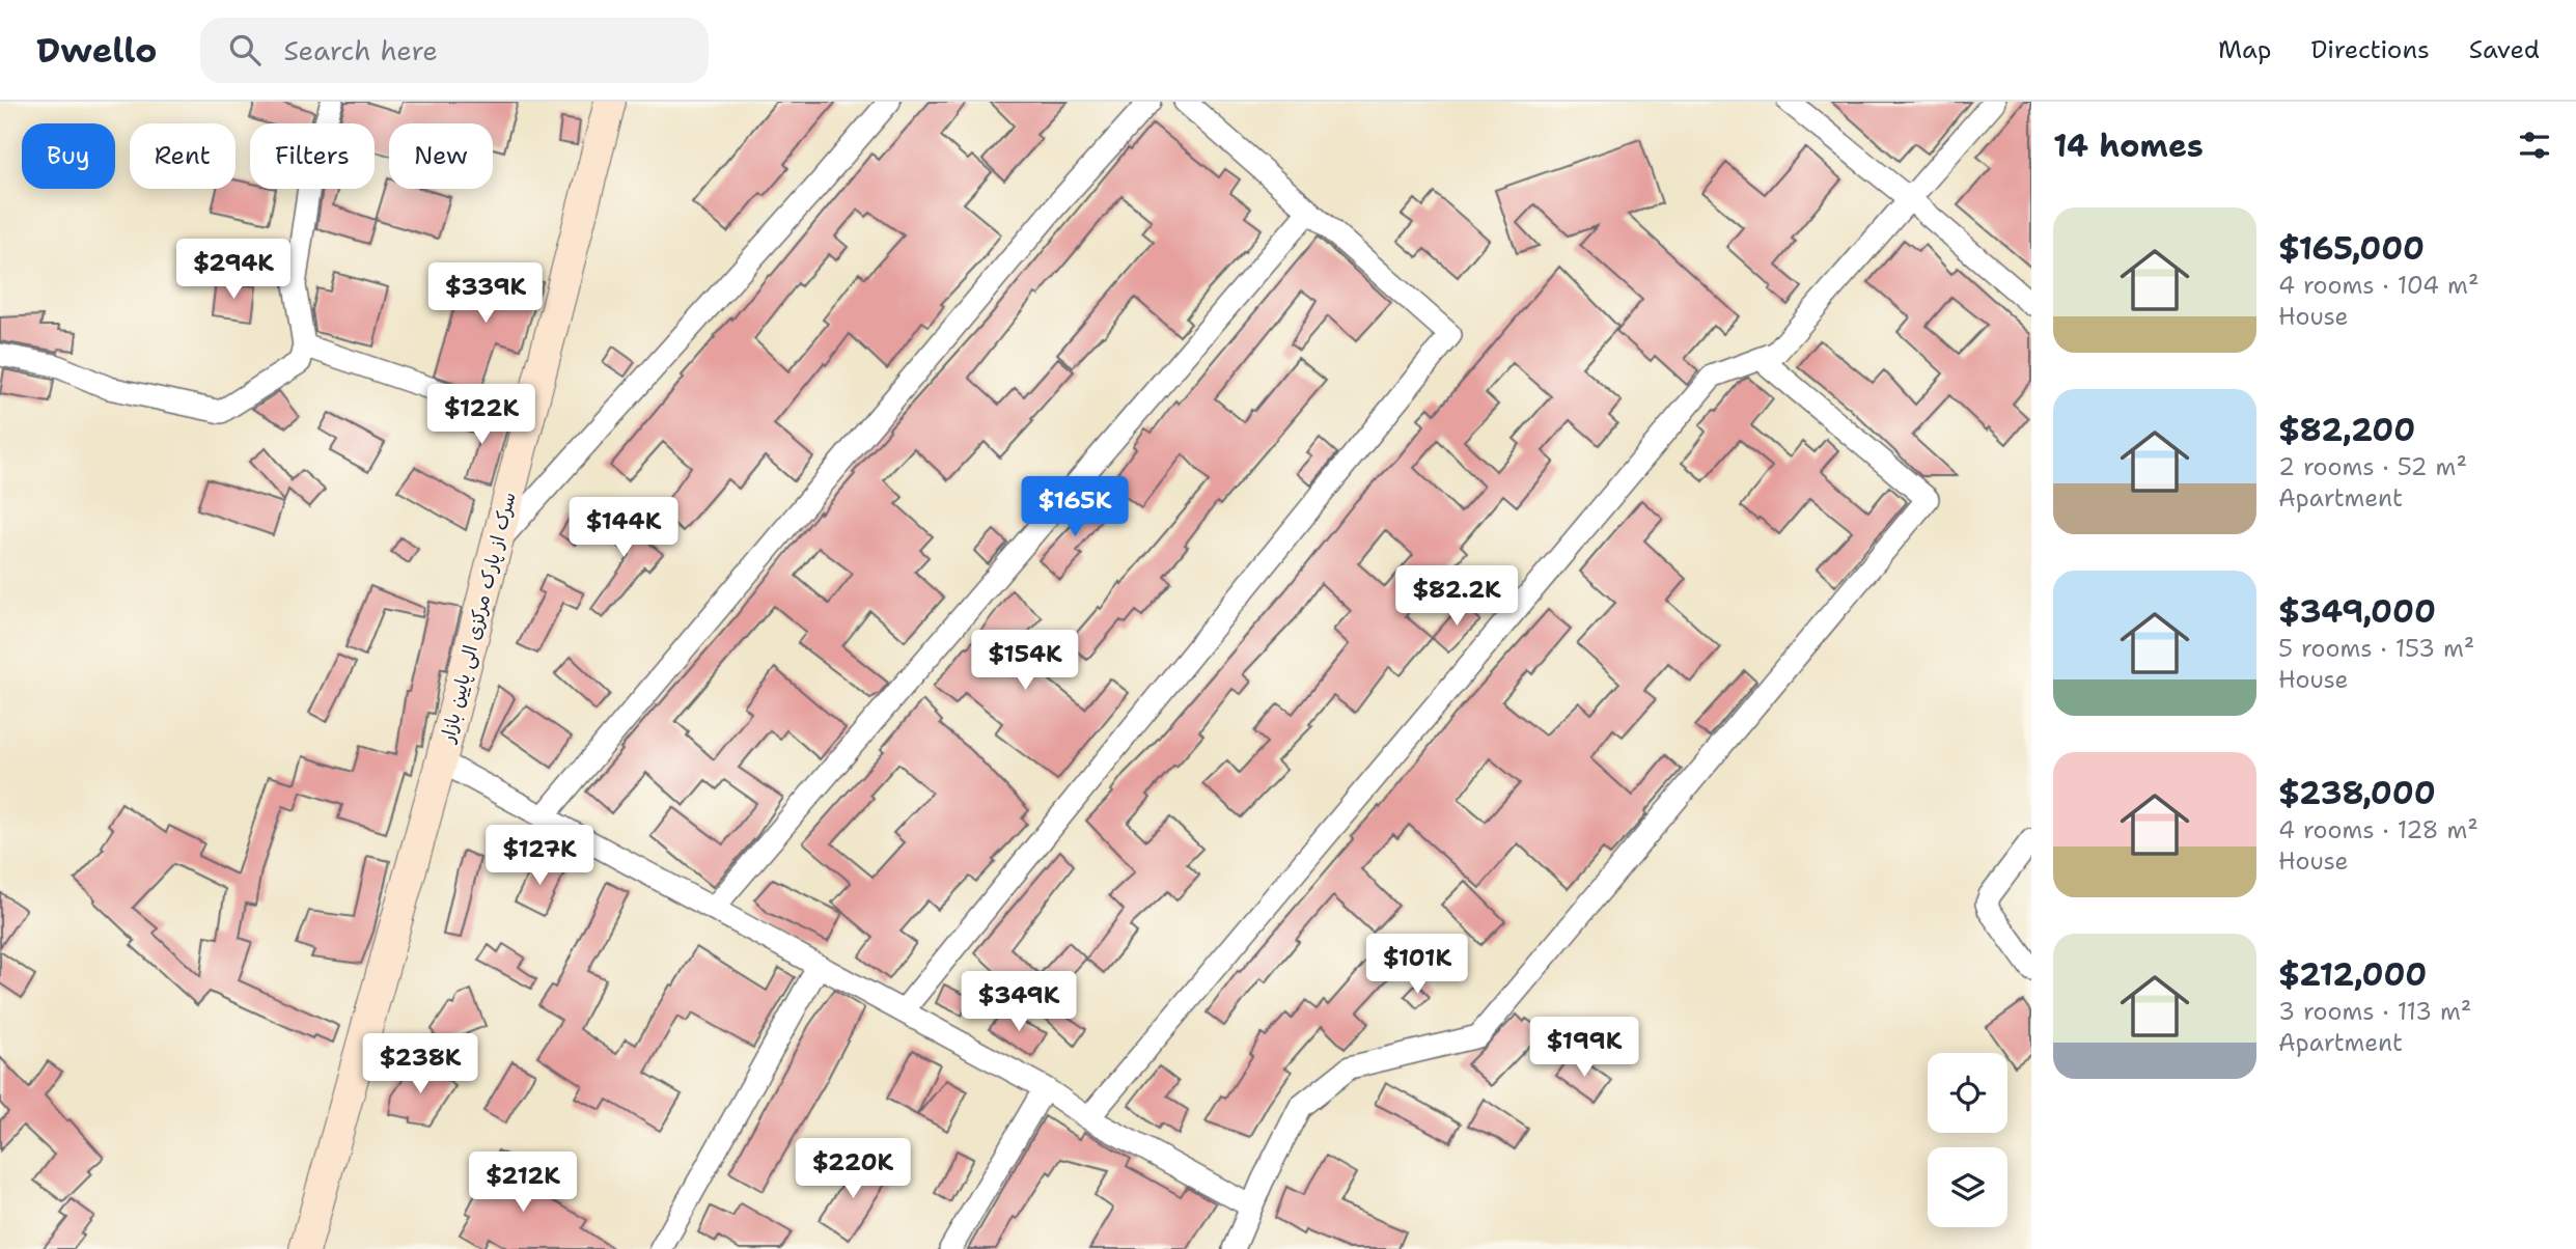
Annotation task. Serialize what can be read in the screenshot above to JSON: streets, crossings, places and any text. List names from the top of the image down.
{
  "streets": {
    "main road": ["سرک از پارک مرکزی الی پایین بازار"]
  },
  "page": {
    "header": "Dwello",
    "search": "Search here",
    "nav": ["Map", "Directions", "Saved"],
    "heading": "14 homes",
    "chip": [
      "Buy",
      "Rent",
      "Filters",
      "New"
    ],
    "list": [
      {
        "name": "$165,000",
        "note": "4 rooms · 104 m² · House"
      },
      {
        "name": "$82,200",
        "note": "2 rooms · 52 m² · Apartment"
      },
      {
        "name": "$349,000",
        "note": "5 rooms · 153 m² · House"
      },
      {
        "name": "$238,000",
        "note": "4 rooms · 128 m² · House"
      },
      {
        "name": "$212,000",
        "note": "3 rooms · 113 m² · Apartment"
      }
    ],
    "price": [
      "$294K",
      "$339K",
      "$122K",
      "$165K",
      "$144K",
      "$82.2K",
      "$154K",
      "$127K",
      "$101K",
      "$349K",
      "$199K",
      "$238K",
      "$220K",
      "$212K"
    ]
  }
}
